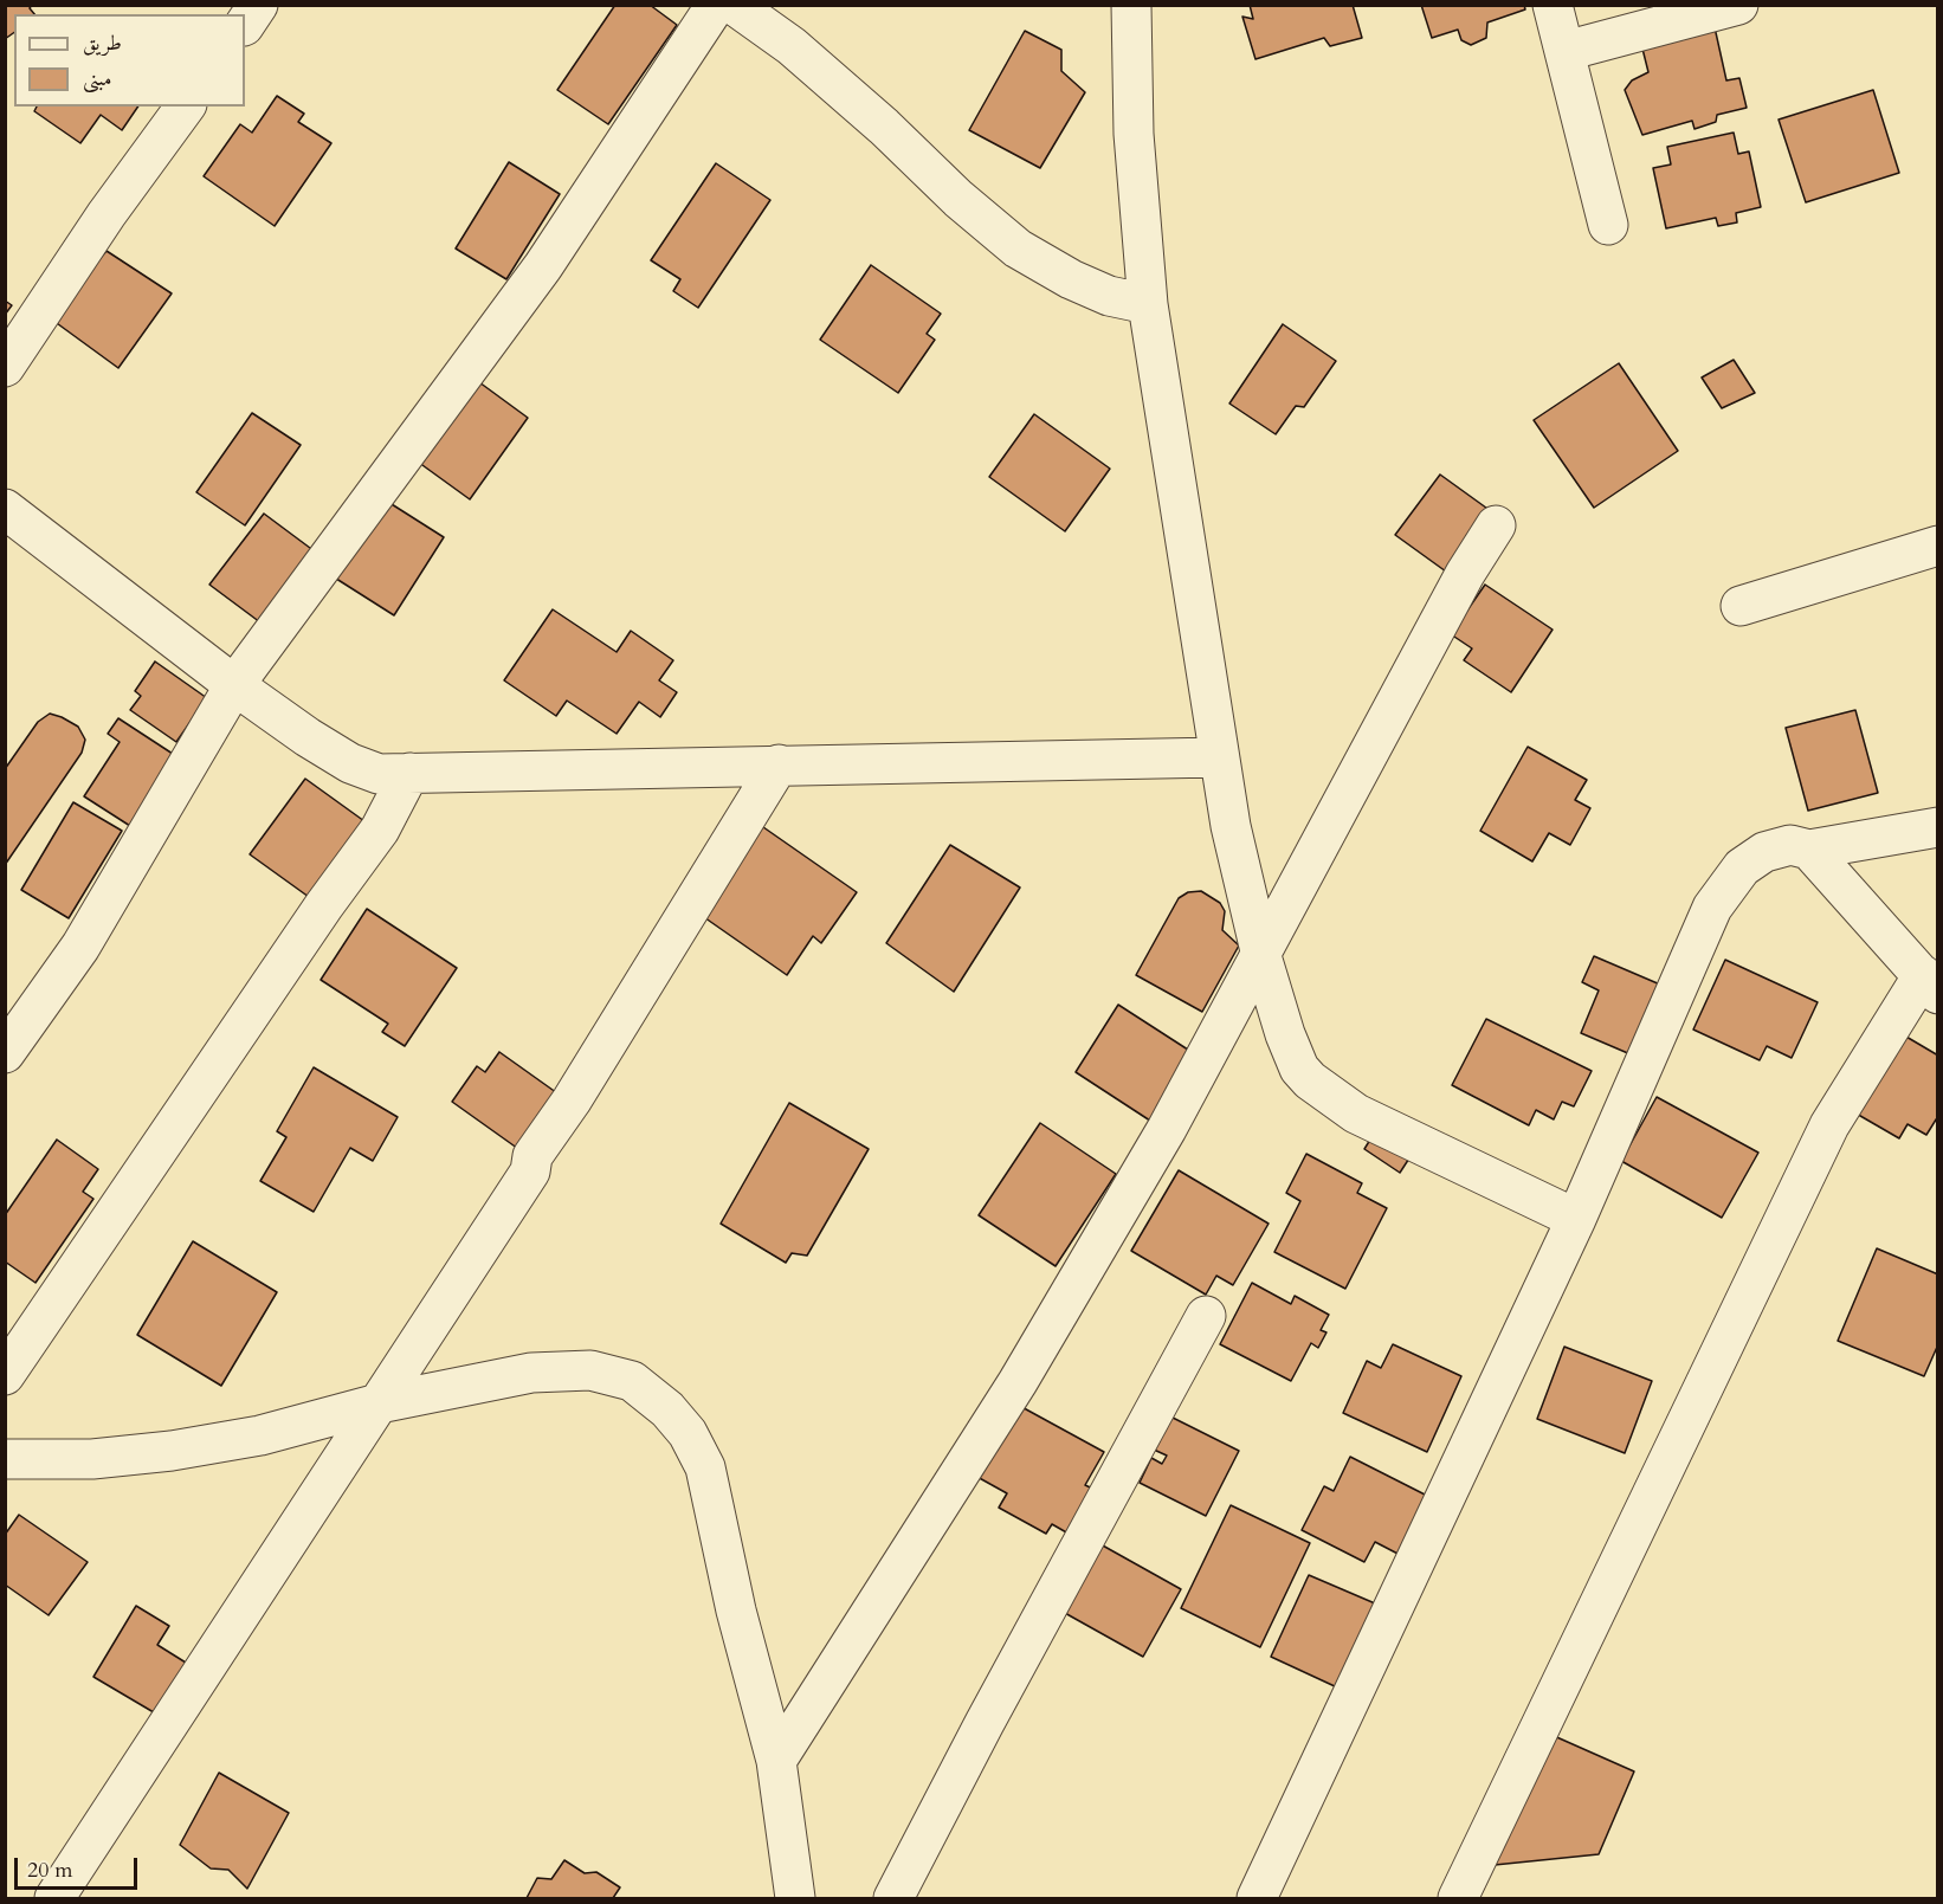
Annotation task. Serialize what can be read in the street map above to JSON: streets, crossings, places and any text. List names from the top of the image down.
{
  "legend": ["طريق", "مبنى"],
  "scale_bar": "20 m"
}
